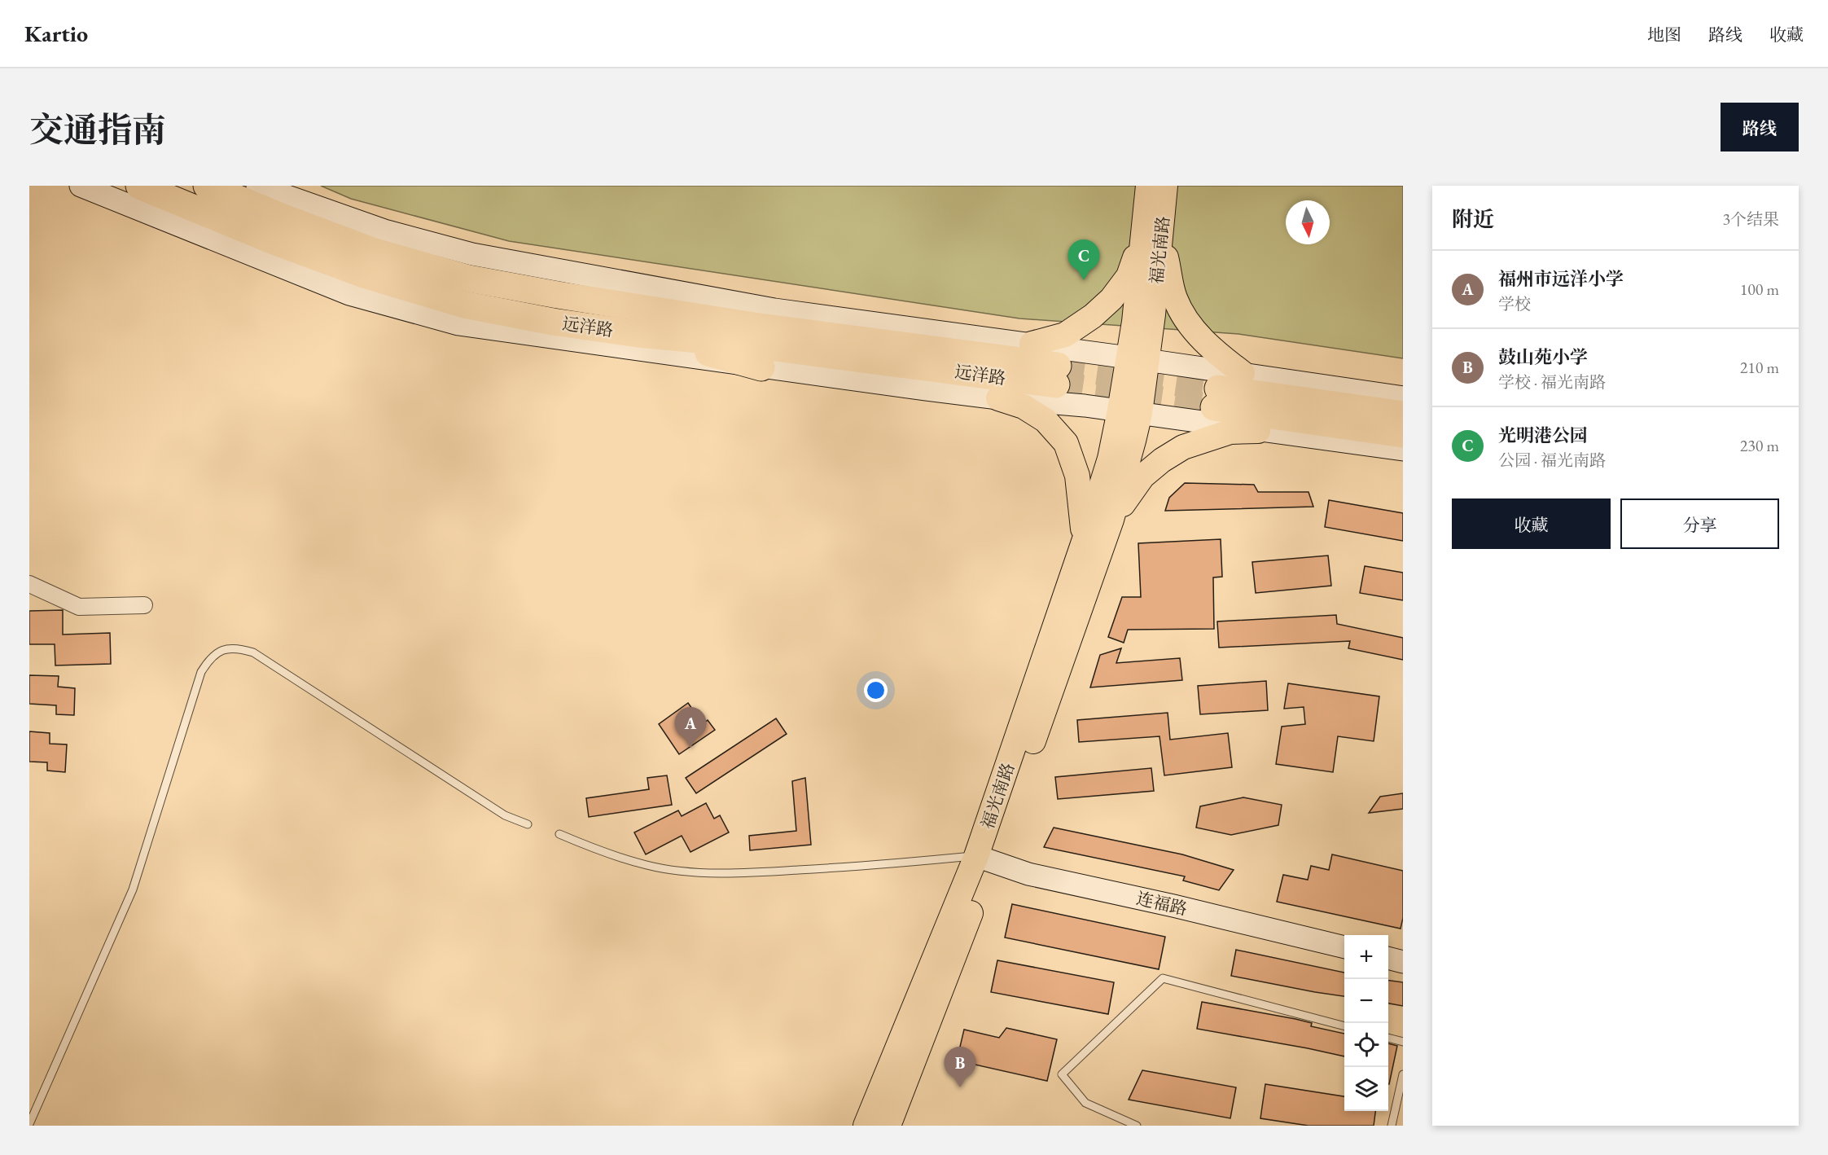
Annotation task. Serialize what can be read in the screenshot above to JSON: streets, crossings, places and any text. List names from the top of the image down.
{
  "streets": {
    "highway": ["远洋路"],
    "main road": ["福光南路", "连福路"]
  },
  "crossings": [
    ["福光南路", "连福路"]
  ],
  "north": "bottom",
  "page": {
    "header": "Kartio",
    "nav": ["地图", "路线", "收藏"],
    "title": "交通指南",
    "buttons": [
      "路线",
      ["收藏", "分享"]
    ],
    "heading": ["附近", "3个结果"],
    "pins": ["C", "A", "B"],
    "list": [
      {
        "mark": "A",
        "name": "福州市远洋小学",
        "note": "学校",
        "value": "100 m"
      },
      {
        "mark": "B",
        "name": "鼓山苑小学",
        "note": "学校 · 福光南路",
        "value": "210 m"
      },
      {
        "mark": "C",
        "name": "光明港公园",
        "note": "公园 · 福光南路",
        "value": "230 m"
      }
    ],
    "map_buttons": ["+", "−"]
  }
}
